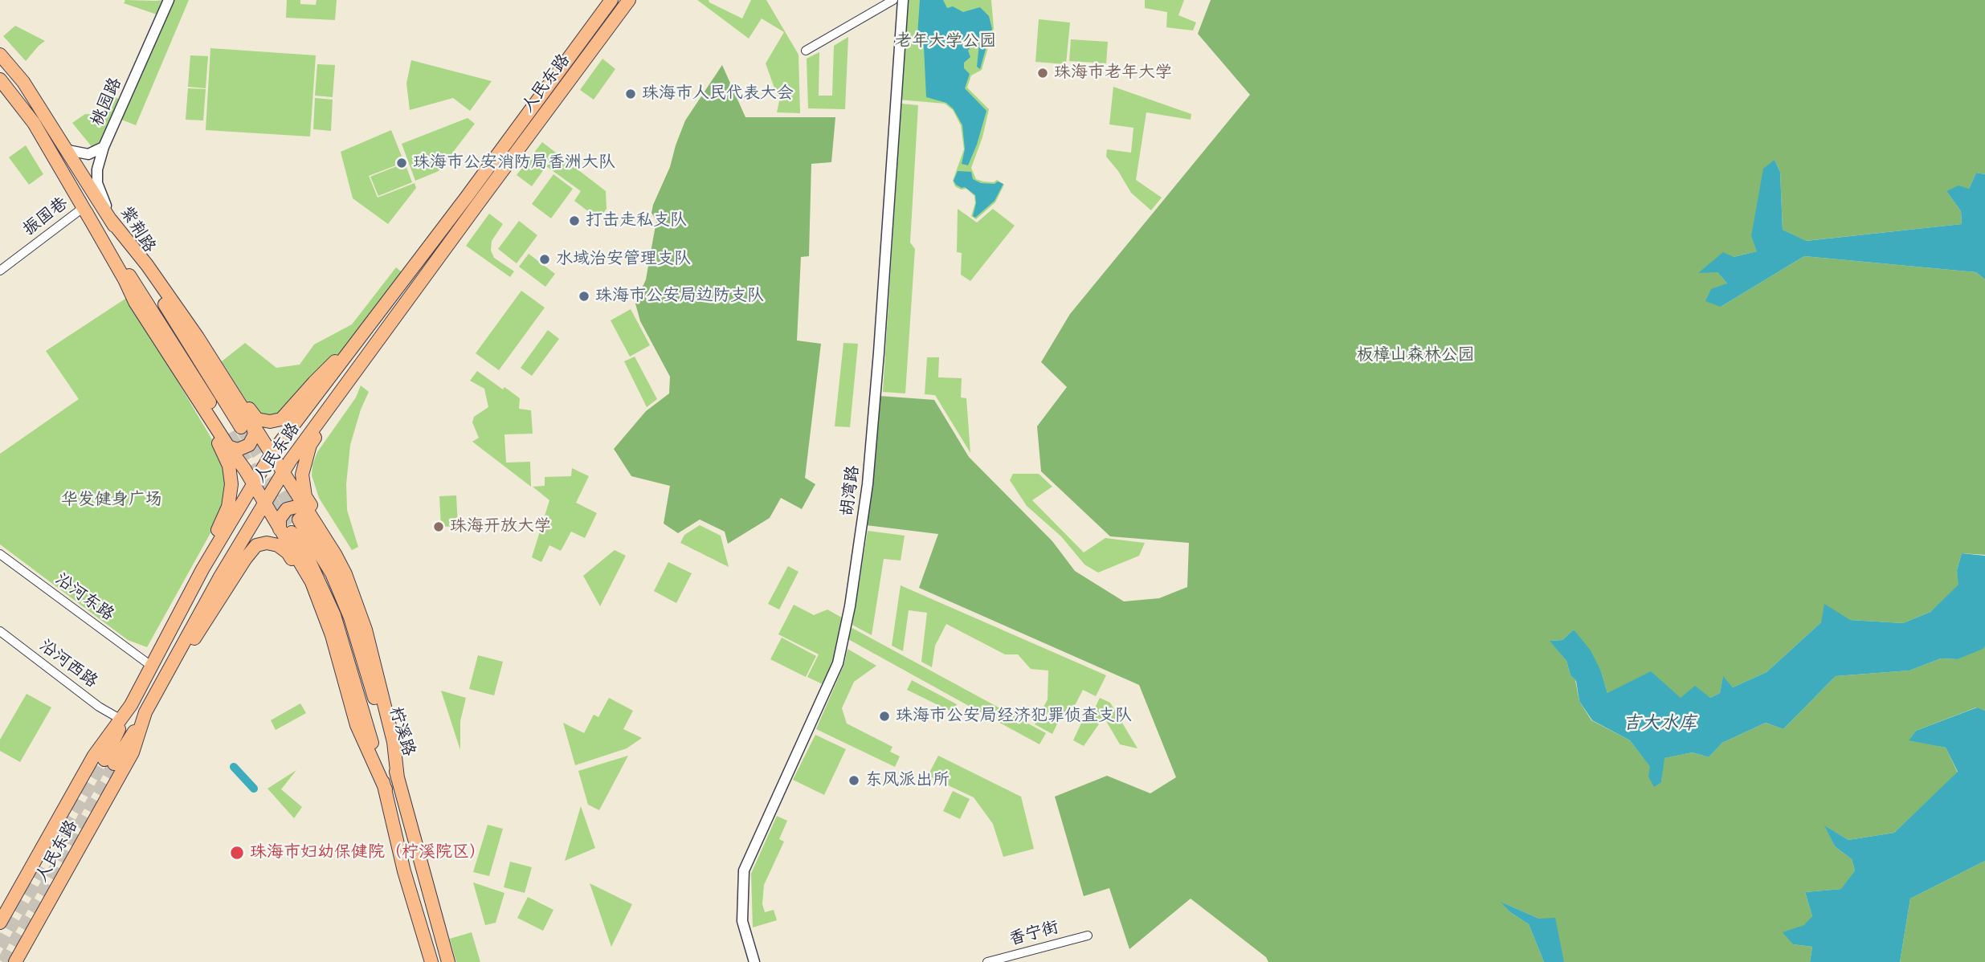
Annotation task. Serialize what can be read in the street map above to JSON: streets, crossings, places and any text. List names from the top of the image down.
{
  "streets": {
    "main road": ["人民东路", "紫荆路", "柠溪路"],
    "street": [
      "桃园路",
      "振国巷",
      "胡湾路",
      "沿河东路",
      "沿河西路",
      "香宁街"
    ]
  },
  "crossings": [
    ["人民东路", "沿河东路"],
    ["人民东路", "沿河西路"],
    ["桃园路", "紫荆路"],
    ["振国巷", "紫荆路"]
  ],
  "water": ["吉大水库"],
  "parks": ["老年大学公园", "板樟山森林公园", "华发健身广场"],
  "places": [
    "珠海市老年大学",
    "珠海市人民代表大会",
    "珠海市公安消防局香洲大队",
    "打击走私支队",
    "水域治安管理支队",
    "珠海市公安局边防支队",
    "珠海开放大学",
    "珠海市公安局经济犯罪侦查支队",
    "东风派出所",
    "珠海市妇幼保健院（柠溪院区）"
  ]
}
